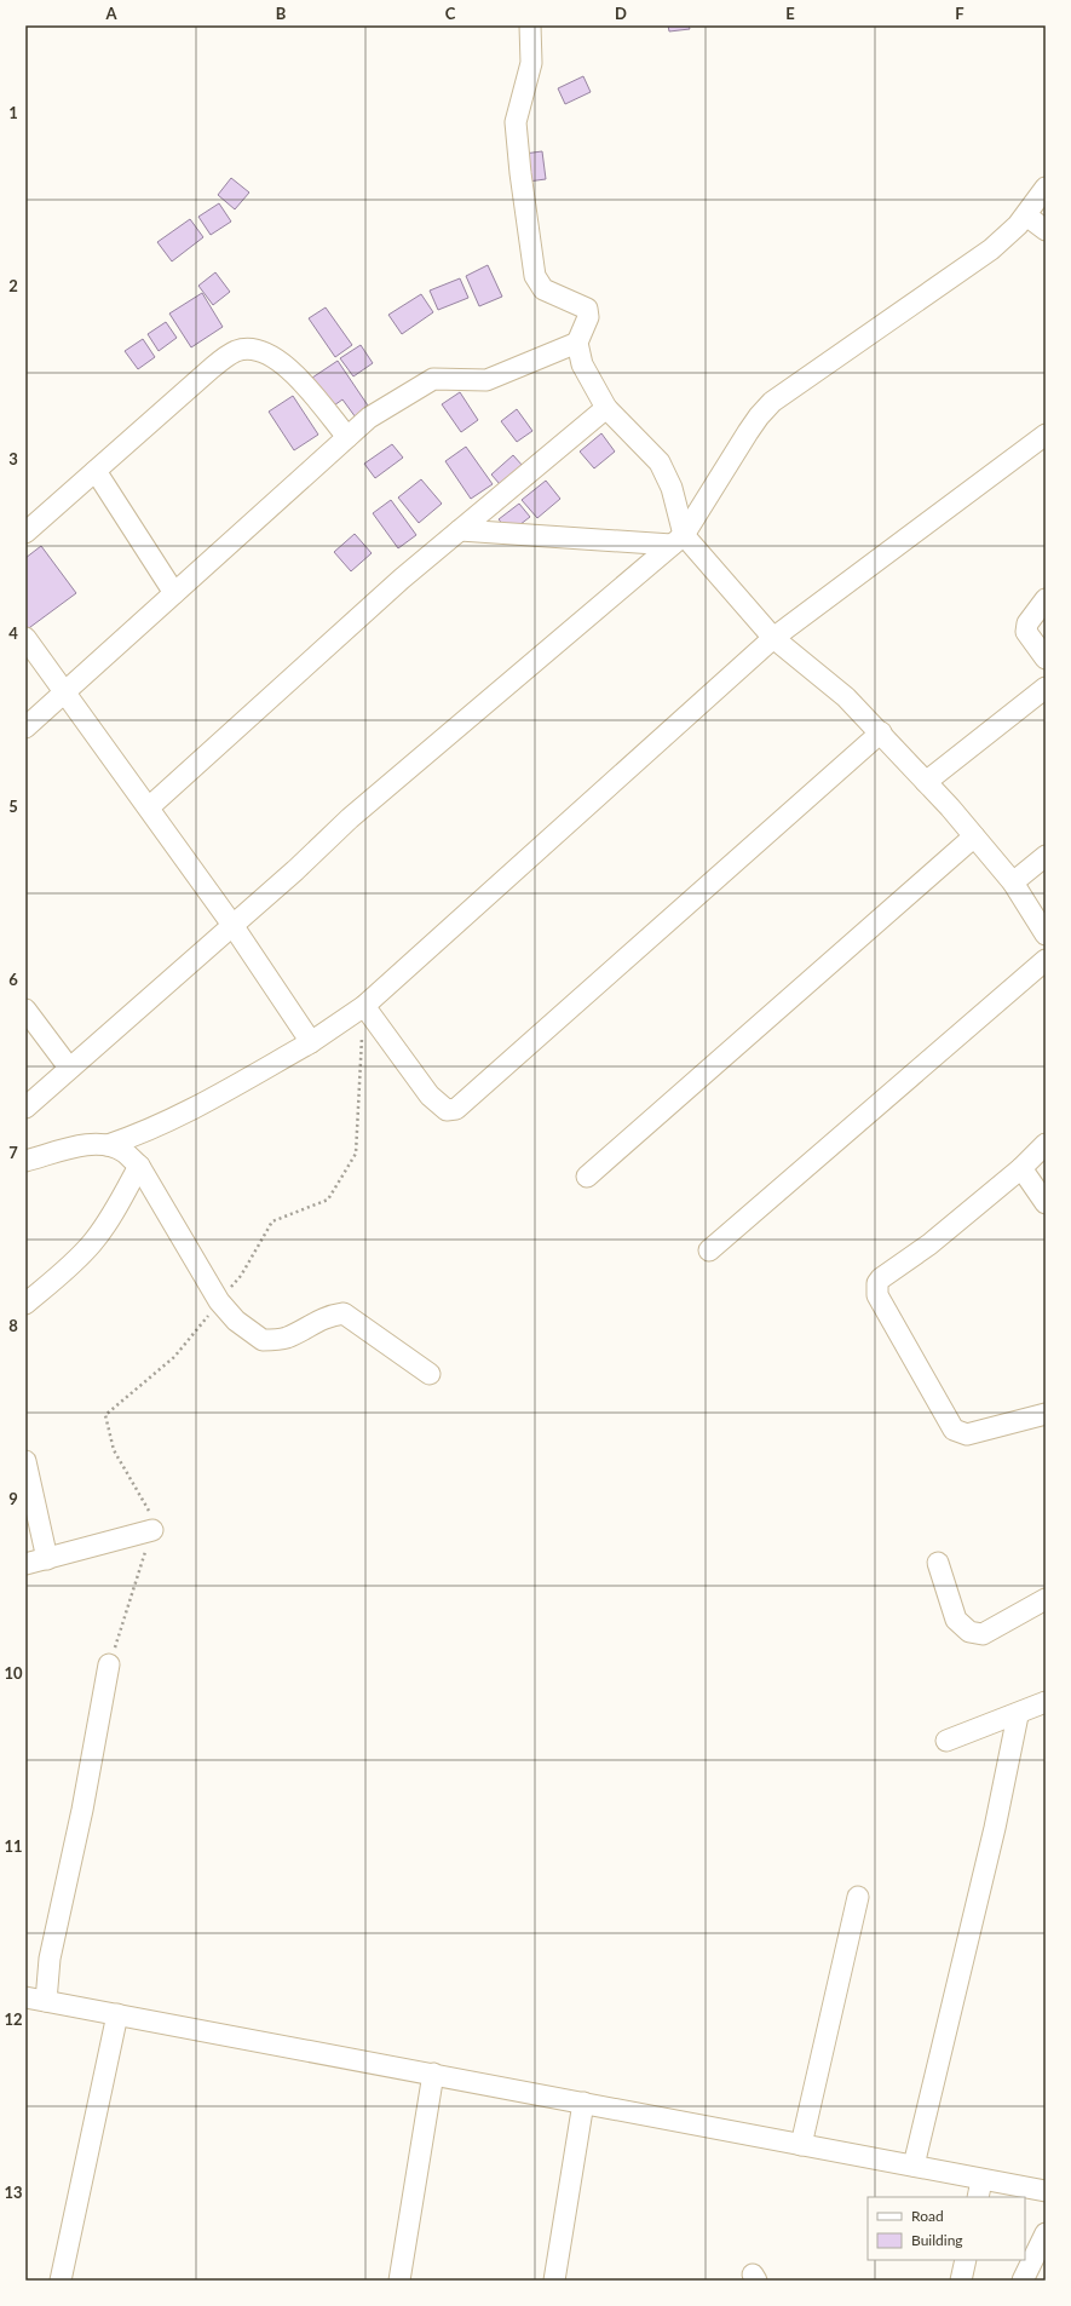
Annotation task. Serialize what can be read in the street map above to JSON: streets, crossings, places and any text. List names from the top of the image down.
{
  "legend": ["Road", "Building"],
  "grid": {
    "columns": [
      "A",
      "B",
      "C",
      "D",
      "E",
      "F"
    ],
    "rows": [
      "1",
      "2",
      "3",
      "4",
      "5",
      "6",
      "7",
      "8",
      "9",
      "10",
      "11",
      "12",
      "13"
    ]
  }
}
